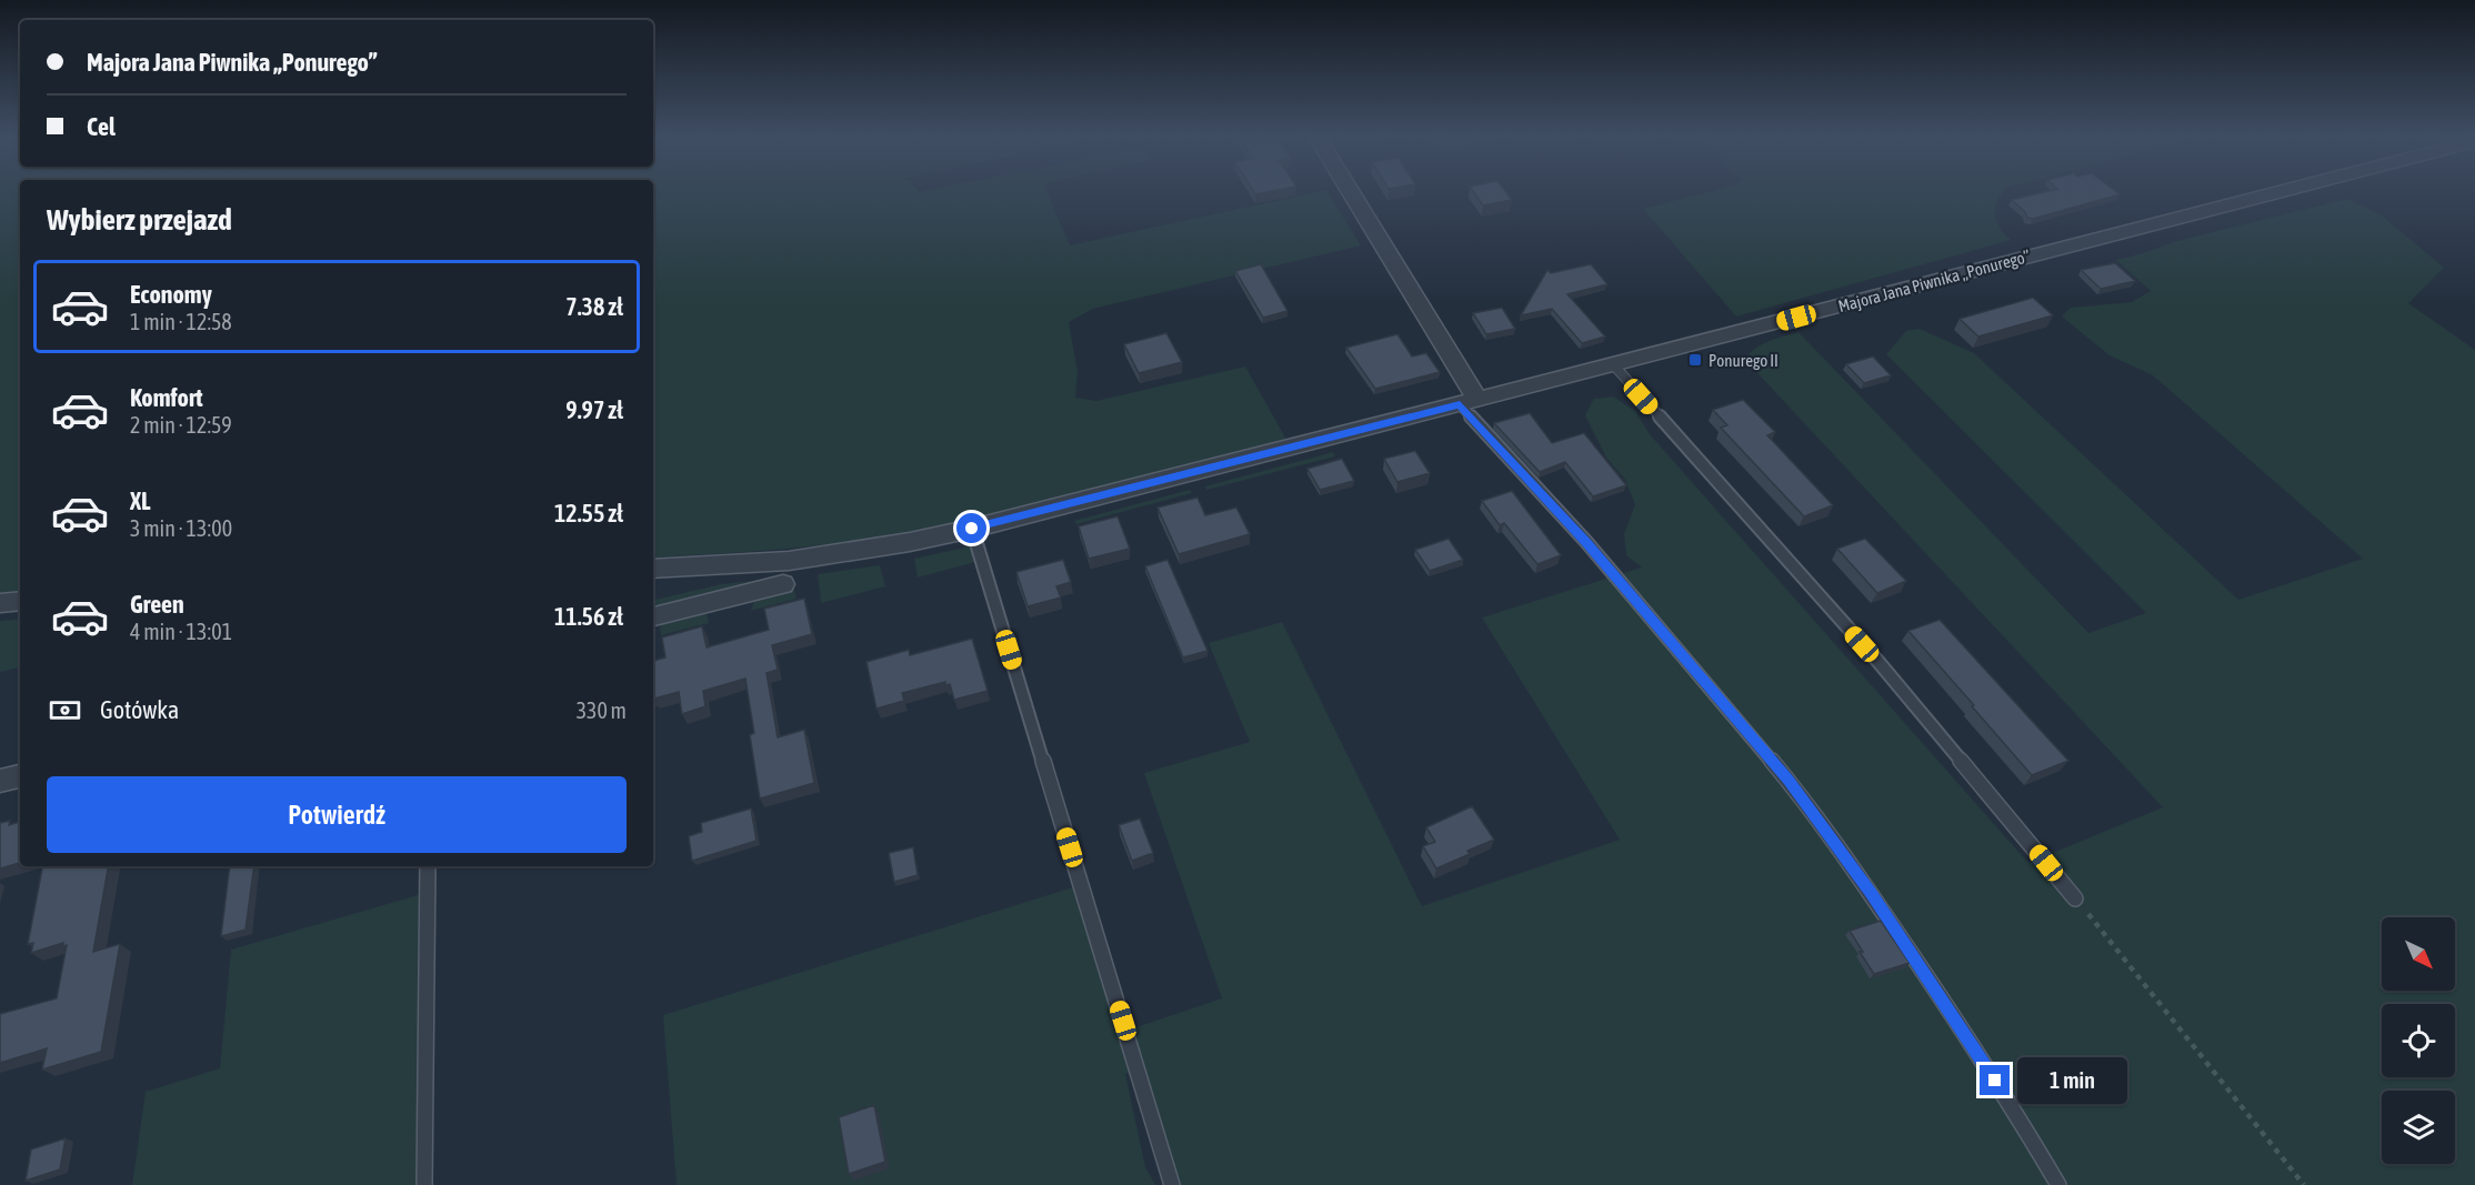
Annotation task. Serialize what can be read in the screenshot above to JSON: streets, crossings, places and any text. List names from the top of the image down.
{
  "streets": {
    "street": ["Majora Jana Piwnika „Ponurego”"]
  },
  "places": {
    "transit": ["Ponurego II"]
  },
  "north": "bottom right",
  "page": {
    "banner": ["Majora Jana Piwnika „Ponurego”", "Cel"],
    "heading": "Wybierz przejazd",
    "list": [
      {
        "name": "Economy",
        "note": "1 min · 12:58",
        "value": "7.38 zł"
      },
      {
        "name": "Komfort",
        "note": "2 min · 12:59",
        "value": "9.97 zł"
      },
      {
        "name": "XL",
        "note": "3 min · 13:00",
        "value": "12.55 zł"
      },
      {
        "name": "Green",
        "note": "4 min · 13:01",
        "value": "11.56 zł"
      }
    ],
    "pay": ["Gotówka", "330 m"],
    "buttons": "Potwierdź",
    "bubble": "1 min"
  }
}
